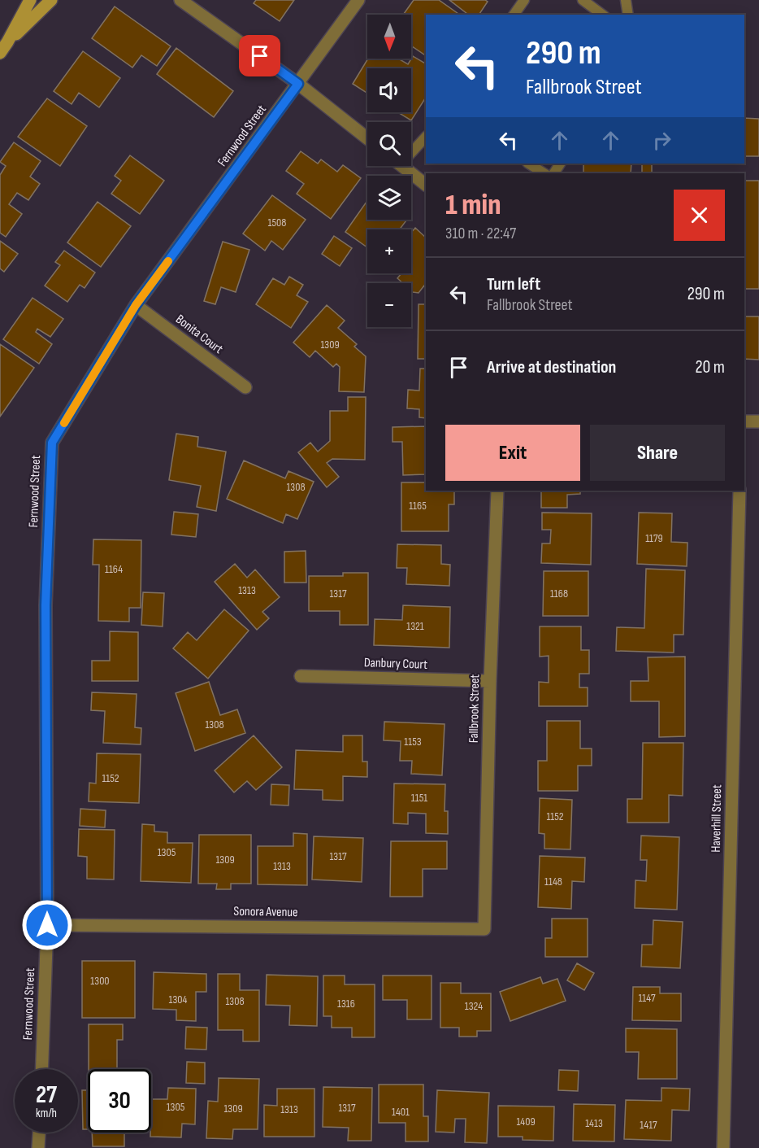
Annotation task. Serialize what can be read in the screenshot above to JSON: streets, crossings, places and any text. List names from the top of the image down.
{
  "streets": {
    "street": [
      "Fernwood Street",
      "Bonita Court",
      "Danbury Court",
      "Fallbrook Street",
      "Haverhill Street",
      "Sonora Avenue"
    ]
  },
  "crossings": [
    ["Fernwood Street", "Bonita Court"],
    ["Fernwood Street", "Sonora Avenue"],
    ["Danbury Court", "Fallbrook Street"],
    ["Fallbrook Street", "Sonora Avenue"]
  ],
  "house_numbers": [
    "1508",
    "1309",
    "1308",
    "1165",
    "1179",
    "1164",
    "1313",
    "1317",
    "1168",
    "1321",
    "1308",
    "1153",
    "1152",
    "1151",
    "1152",
    "1305",
    "1317",
    "1309",
    "1313",
    "1148",
    "1300",
    "1147",
    "1304",
    "1308",
    "1316",
    "1324",
    "1305",
    "1317",
    "1309",
    "1313",
    "1401",
    "1409",
    "1413",
    "1417"
  ],
  "north": "bottom",
  "page": {
    "map_buttons": ["+", "−"],
    "turn": ["290 m", "Fallbrook Street"],
    "heading": ["1 min", "310 m · 22:47"],
    "list": [
      {
        "name": "Turn left",
        "note": "Fallbrook Street",
        "value": "290 m"
      },
      {
        "name": "Arrive at destination",
        "value": "20 m"
      }
    ],
    "buttons": ["Exit", "Share"],
    "speed": "27 km/h",
    "limit": "30"
  }
}
